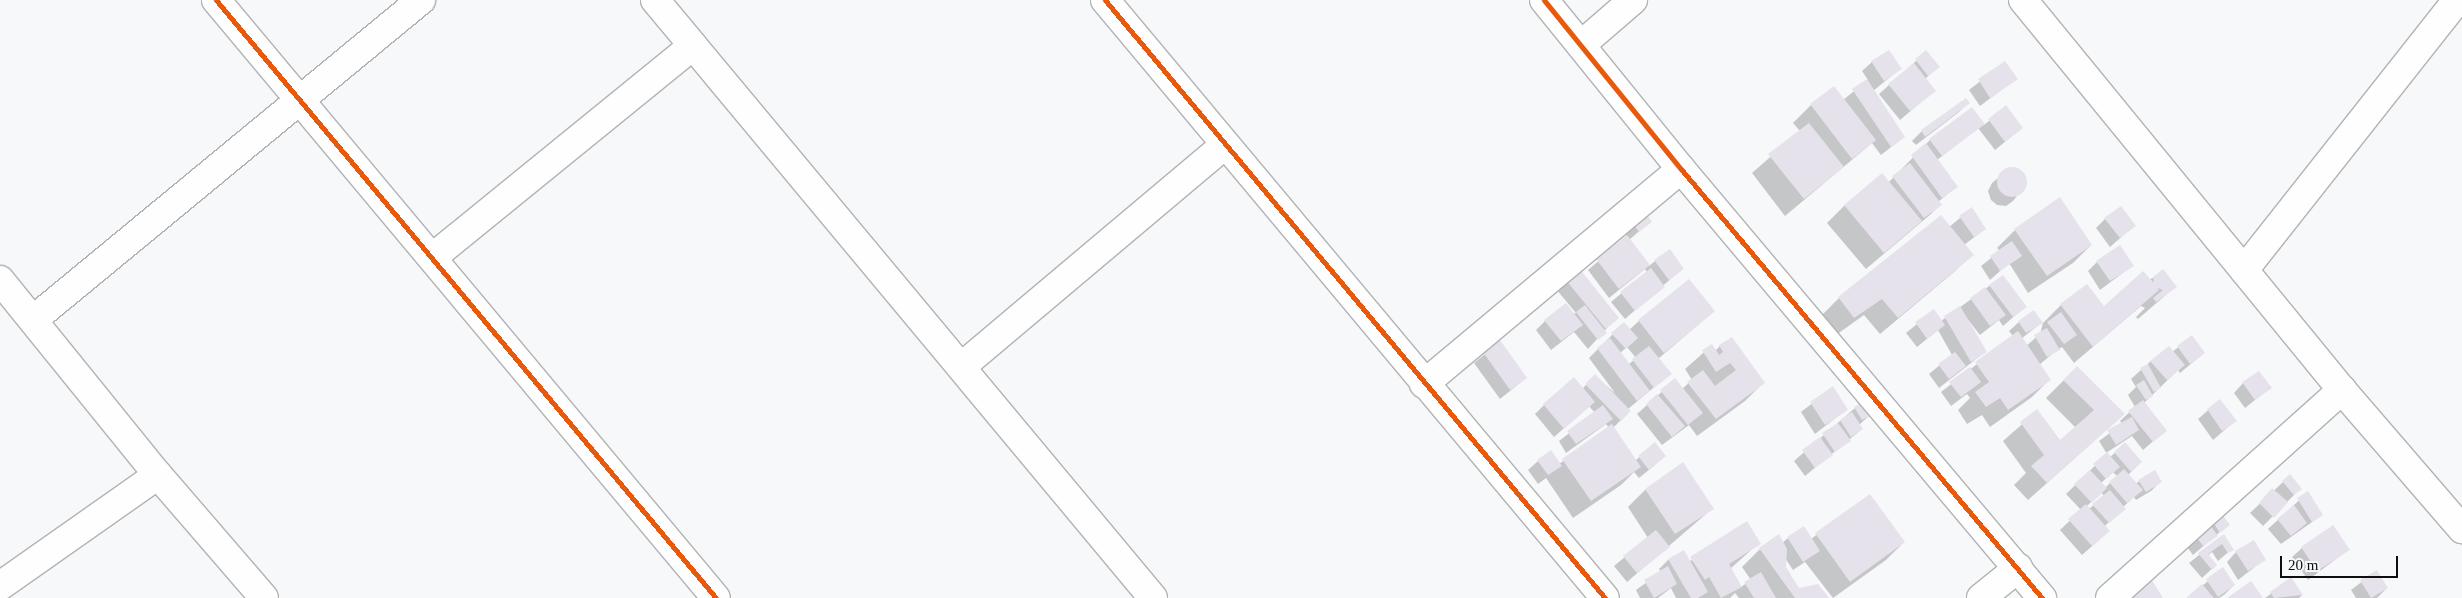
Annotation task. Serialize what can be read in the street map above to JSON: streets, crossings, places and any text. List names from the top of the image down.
{
  "scale_bar": "20 m"
}
